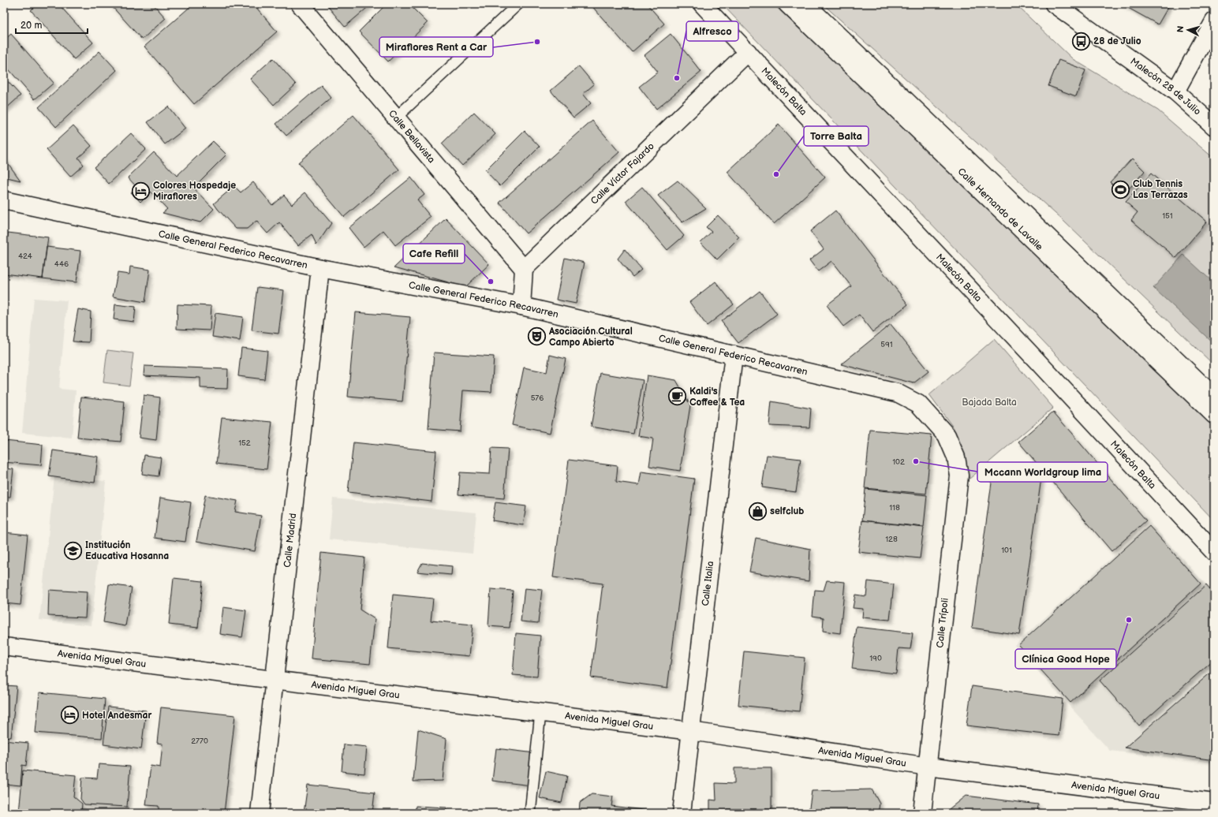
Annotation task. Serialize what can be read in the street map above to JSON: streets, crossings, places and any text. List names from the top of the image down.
{
  "streets": {
    "street": [
      "Malecón 28 de Julio",
      "Malecón Balta",
      "Calle Bellavista",
      "Calle Víctor Fajardo",
      "Calle Hernando de Lavalle",
      "Calle General Federico Recavarren",
      "Calle Madrid",
      "Calle Italia",
      "Calle Trípoli",
      "Avenida Miguel Grau"
    ]
  },
  "crossings": [
    ["Malecón Balta", "Calle Víctor Fajardo"],
    ["Calle Bellavista", "Calle Víctor Fajardo"],
    ["Calle General Federico Recavarren", "Calle Madrid"],
    ["Calle General Federico Recavarren", "Calle Italia"],
    ["Calle General Federico Recavarren", "Calle Trípoli"],
    ["Calle Madrid", "Avenida Miguel Grau"],
    ["Calle Italia", "Avenida Miguel Grau"],
    ["Calle Trípoli", "Avenida Miguel Grau"]
  ],
  "parks": ["Bajada Balta"],
  "places": {
    "bus stop": ["28 de Julio"],
    "other": [
      "Miraflores Rent a Car",
      "Alfresco",
      "Torre Balta",
      "Cafe Refill",
      "Mccann Worldgroup lima",
      "Clínica Good Hope"
    ],
    "sports": ["Club Tennis Las Terrazas"],
    "hotel": ["Colores Hospedaje Miraflores", "Hotel Andesmar"],
    "theatre": ["Asociación Cultural Campo Abierto"],
    "cafe": ["Kaldi's Coffee & Tea"],
    "shop": ["selfclub"],
    "school or university": ["Institución Educativa Hosanna"]
  },
  "house_numbers": [
    "151",
    "424",
    "446",
    "591",
    "576",
    "152",
    "102",
    "118",
    "128",
    "101",
    "190",
    "2770"
  ],
  "scale_bar": "20 m",
  "north": "left"
}
